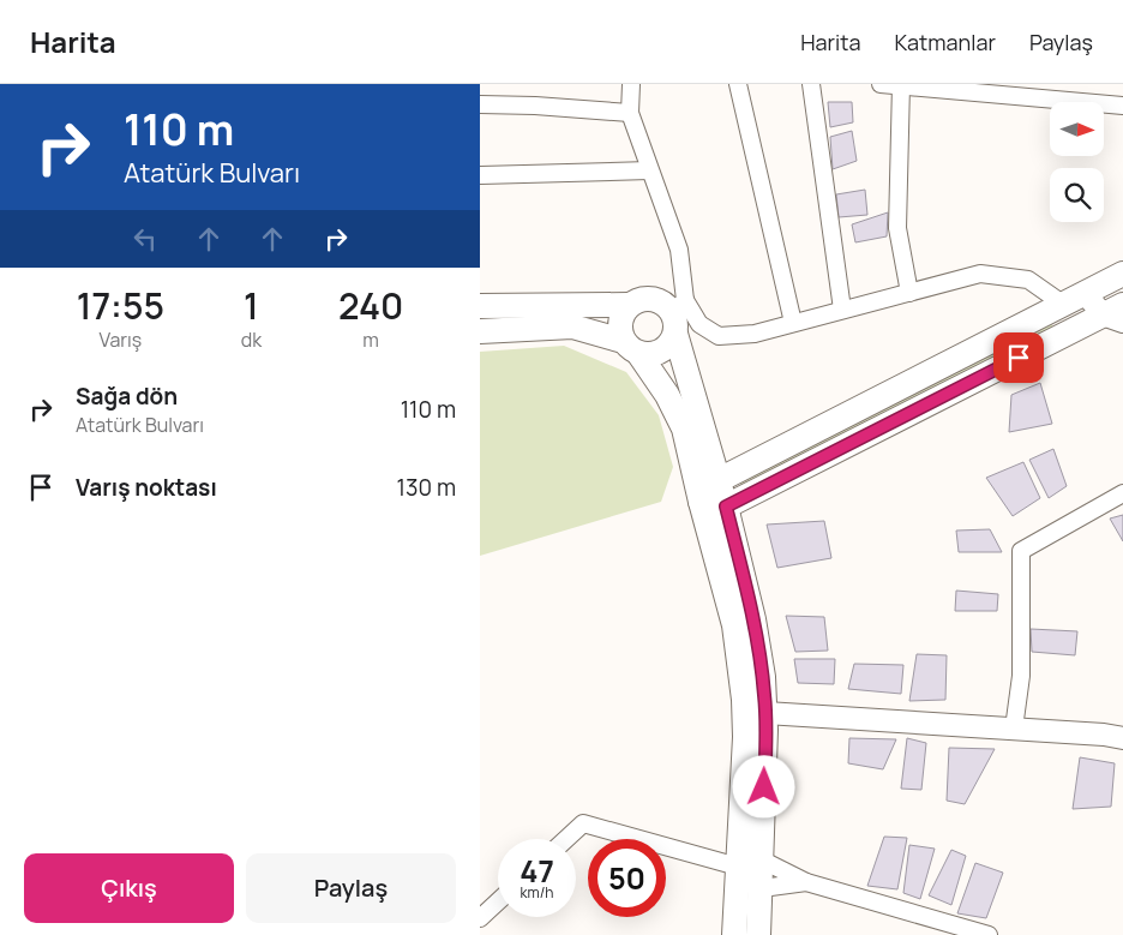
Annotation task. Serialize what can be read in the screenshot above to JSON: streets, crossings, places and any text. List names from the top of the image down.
{
  "north": "right",
  "page": {
    "header": "Harita",
    "nav": ["Harita", "Katmanlar", "Paylaş"],
    "turn": ["110 m", "Atatürk Bulvarı"],
    "eta": [
      "17:55",
      "Varış",
      "1",
      "dk",
      "240",
      "m"
    ],
    "list": [
      {
        "name": "Sağa dön",
        "note": "Atatürk Bulvarı",
        "value": "110 m"
      },
      {
        "name": "Varış noktası",
        "value": "130 m"
      }
    ],
    "speed": "47 km/h",
    "limit": "50",
    "buttons": ["Çıkış", "Paylaş"]
  }
}
